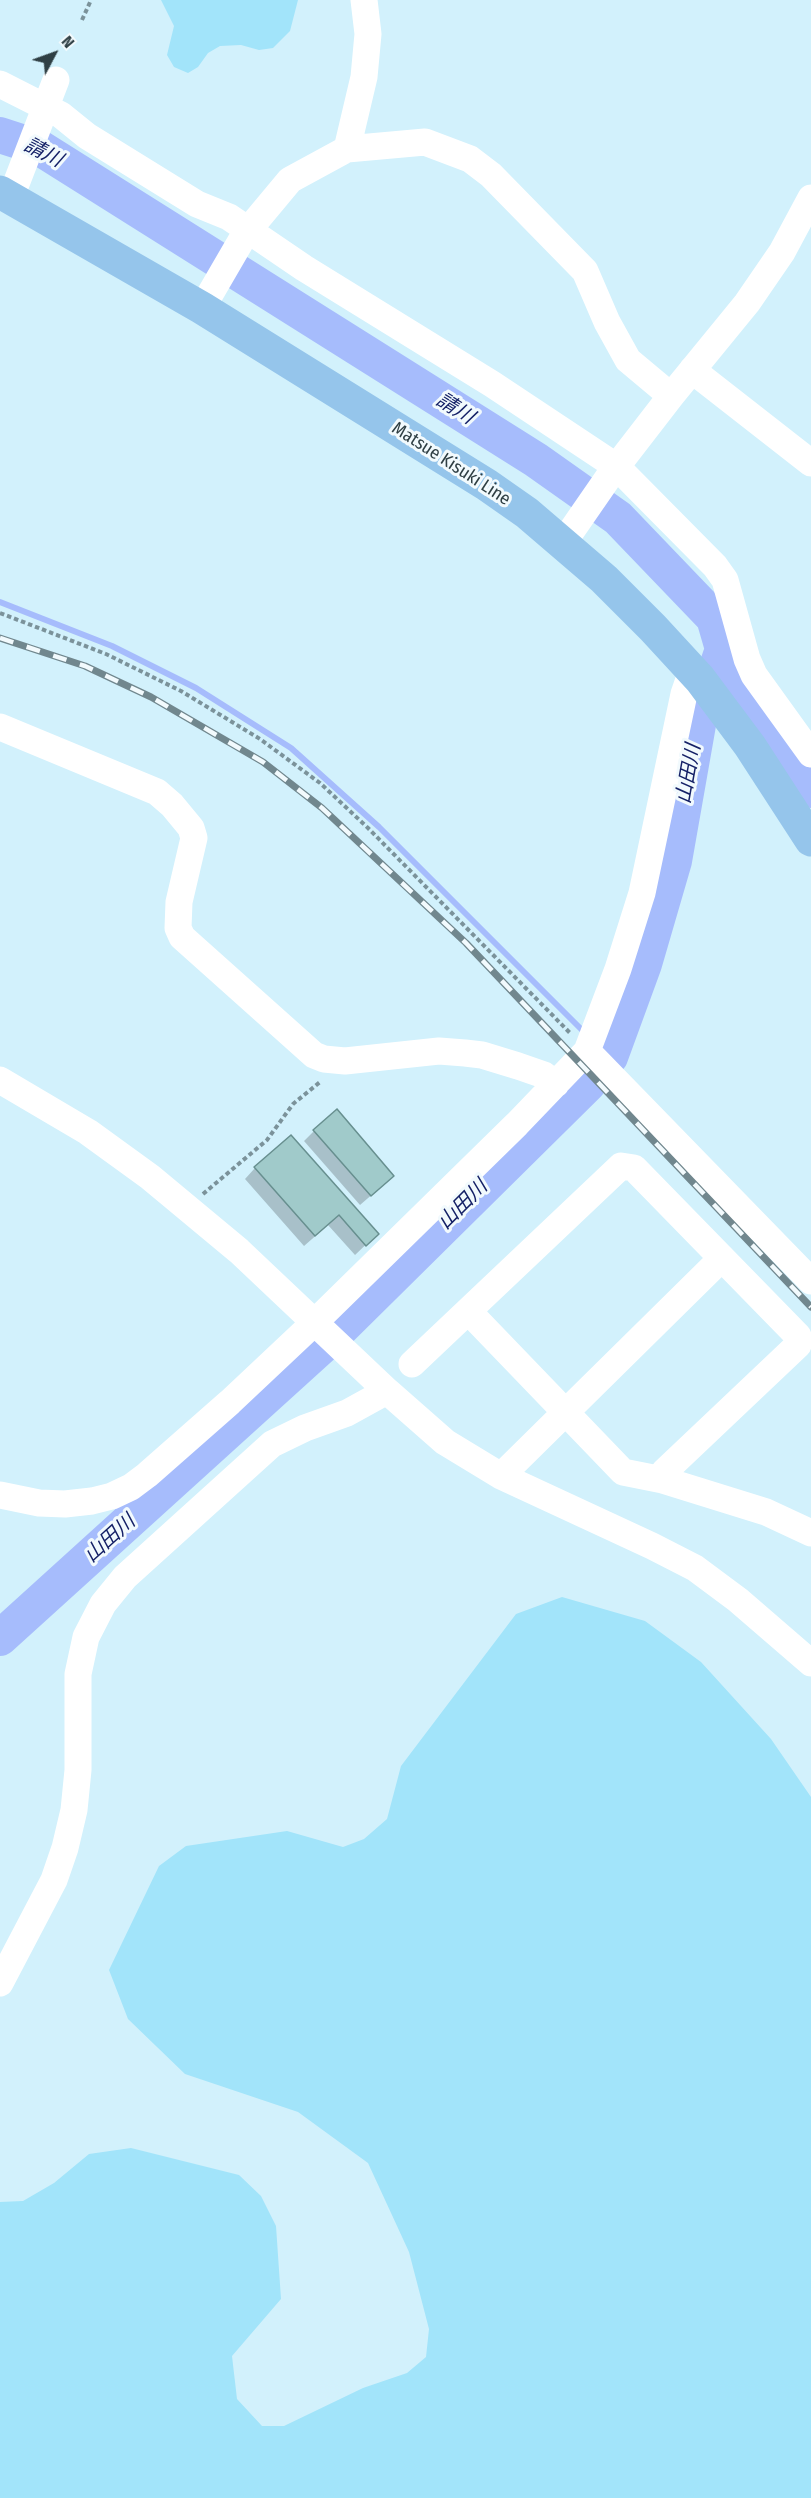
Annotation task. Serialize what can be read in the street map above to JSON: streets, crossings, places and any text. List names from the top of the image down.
{
  "streets": {
    "main road": ["Matsue Kisuki Line"]
  },
  "water": ["請川", "山田川"],
  "north": "top right"
}
